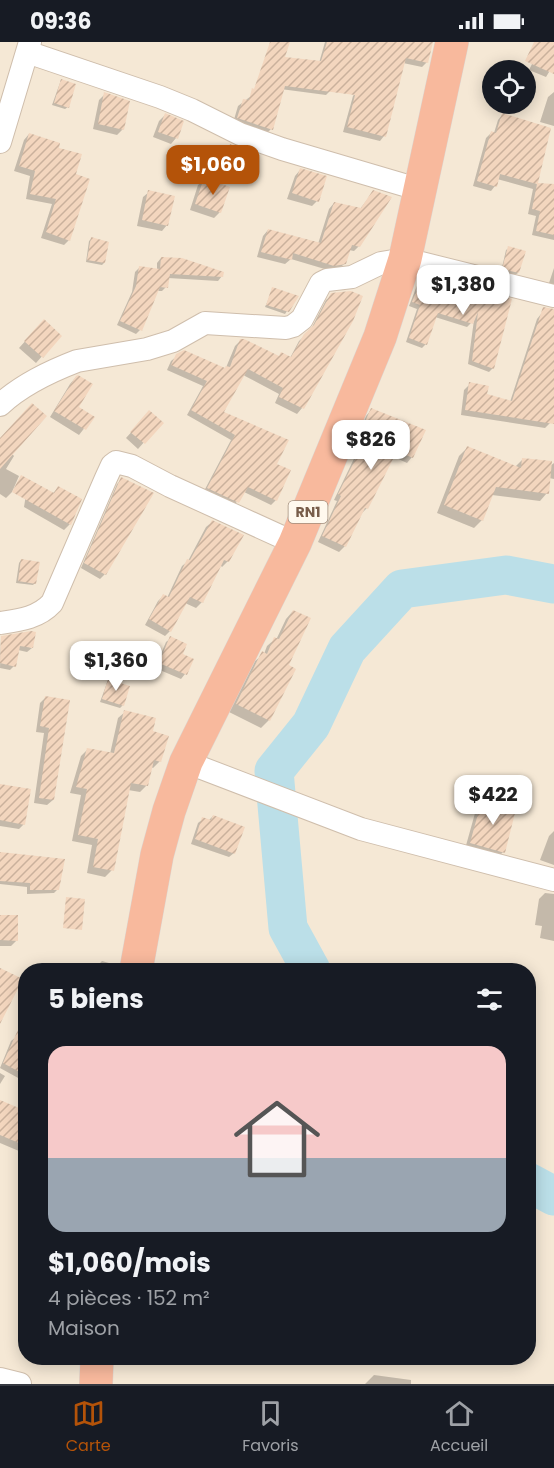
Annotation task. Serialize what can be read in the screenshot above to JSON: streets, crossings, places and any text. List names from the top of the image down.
{
  "streets": {
    "highway": ["RN1"]
  },
  "page": {
    "status": "09:36",
    "price": [
      "$1,060",
      "$1,380",
      "$826",
      "$1,360",
      "$422"
    ],
    "heading": "5 biens",
    "list": [
      {
        "name": "$1,060/mois",
        "note": "4 pièces · 152 m² · Maison"
      }
    ],
    "tabs": ["Carte", "Favoris", "Accueil"]
  }
}
